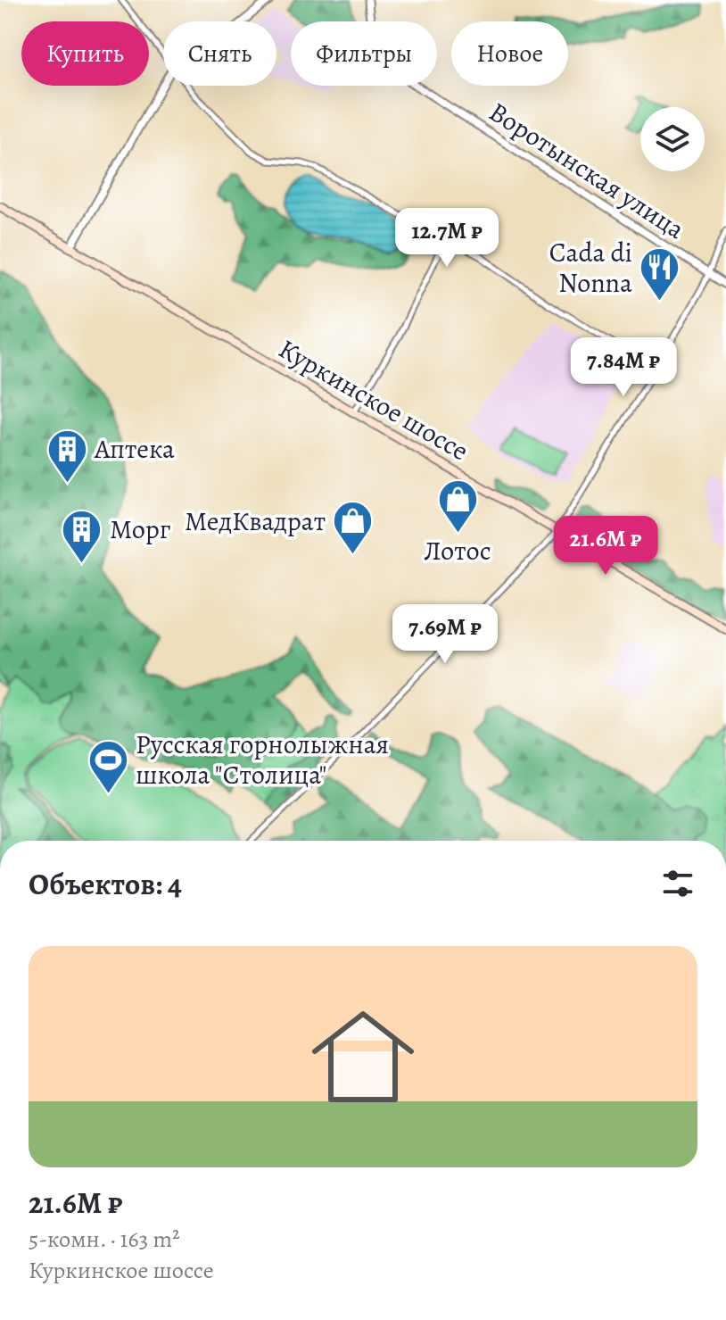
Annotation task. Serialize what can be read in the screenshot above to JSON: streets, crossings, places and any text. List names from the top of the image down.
{
  "streets": {
    "main road": ["Куркинское шоссе"],
    "street": ["Воротынская улица"]
  },
  "places": {
    "restaurant": ["Cada di Nonna"],
    "building": ["Аптека", "Морг"],
    "shop": ["Лотос", "МедКвадрат"],
    "sports": ["Русская горнолыжная школа \"Столица\""]
  },
  "page": {
    "chip": [
      "Купить",
      "Снять",
      "Фильтры",
      "Новое"
    ],
    "price": [
      "12.7M ₽",
      "7.84M ₽",
      "21.6M ₽",
      "7.69M ₽"
    ],
    "heading": "Объектов: 4",
    "list": [
      {
        "name": "21.6M ₽",
        "note": "5-комн. · 163 m² · Куркинское шоссе"
      }
    ]
  }
}
